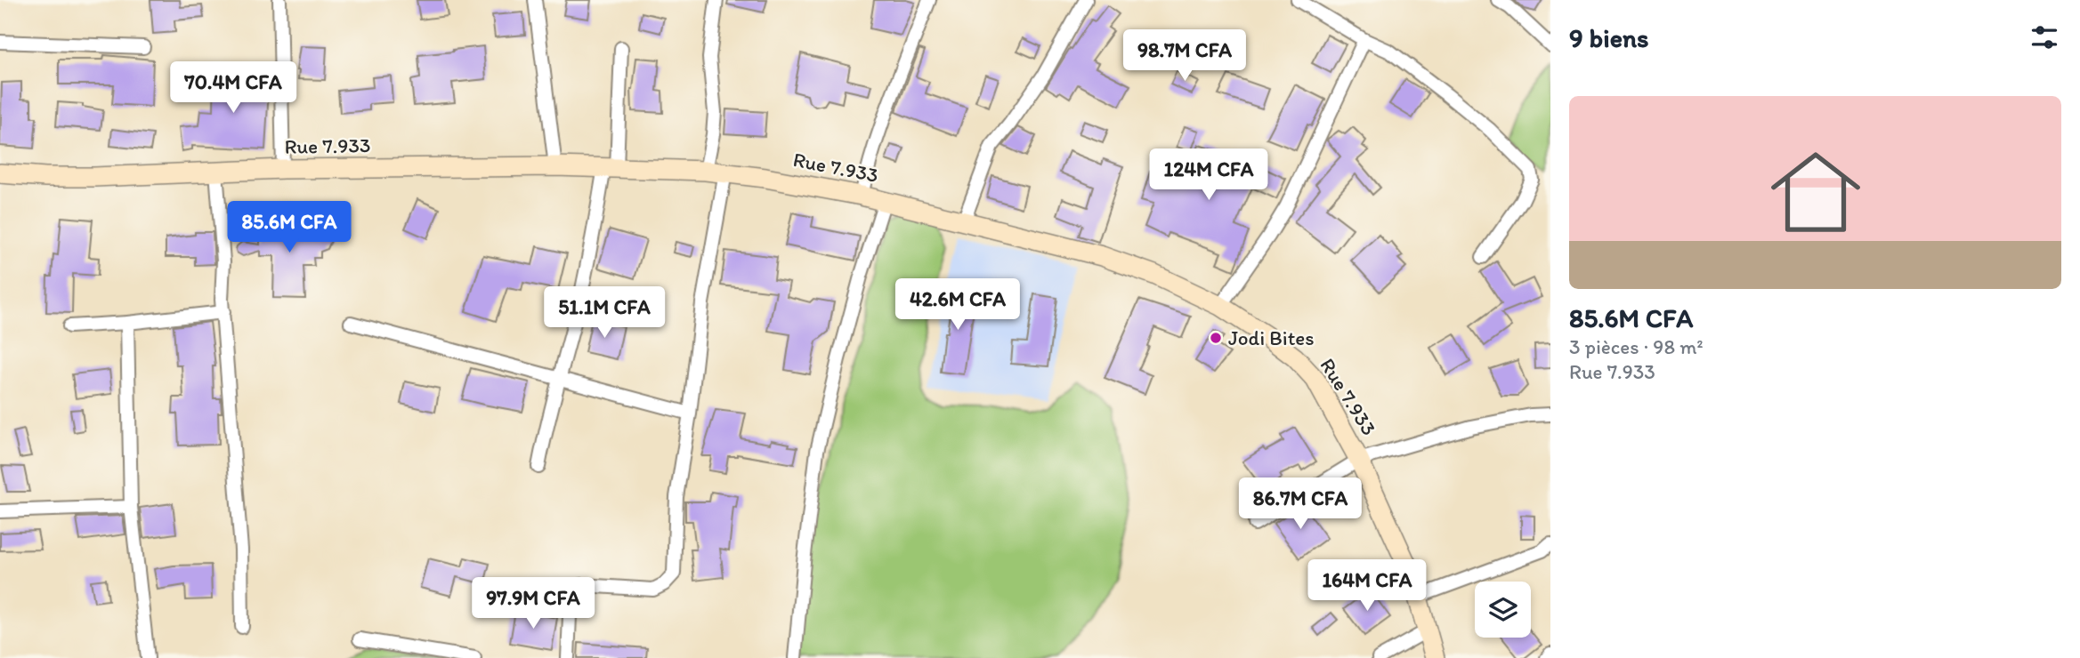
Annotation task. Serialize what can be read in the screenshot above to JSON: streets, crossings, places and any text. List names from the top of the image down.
{
  "streets": {
    "street": ["Rue 7.933"]
  },
  "places": ["Jodi Bites"],
  "page": {
    "heading": "9 biens",
    "price": [
      "98.7M CFA",
      "70.4M CFA",
      "124M CFA",
      "85.6M CFA",
      "42.6M CFA",
      "51.1M CFA",
      "86.7M CFA",
      "164M CFA",
      "97.9M CFA"
    ],
    "list": [
      {
        "name": "85.6M CFA",
        "note": "3 pièces · 98 m² · Rue 7.933"
      }
    ]
  }
}
